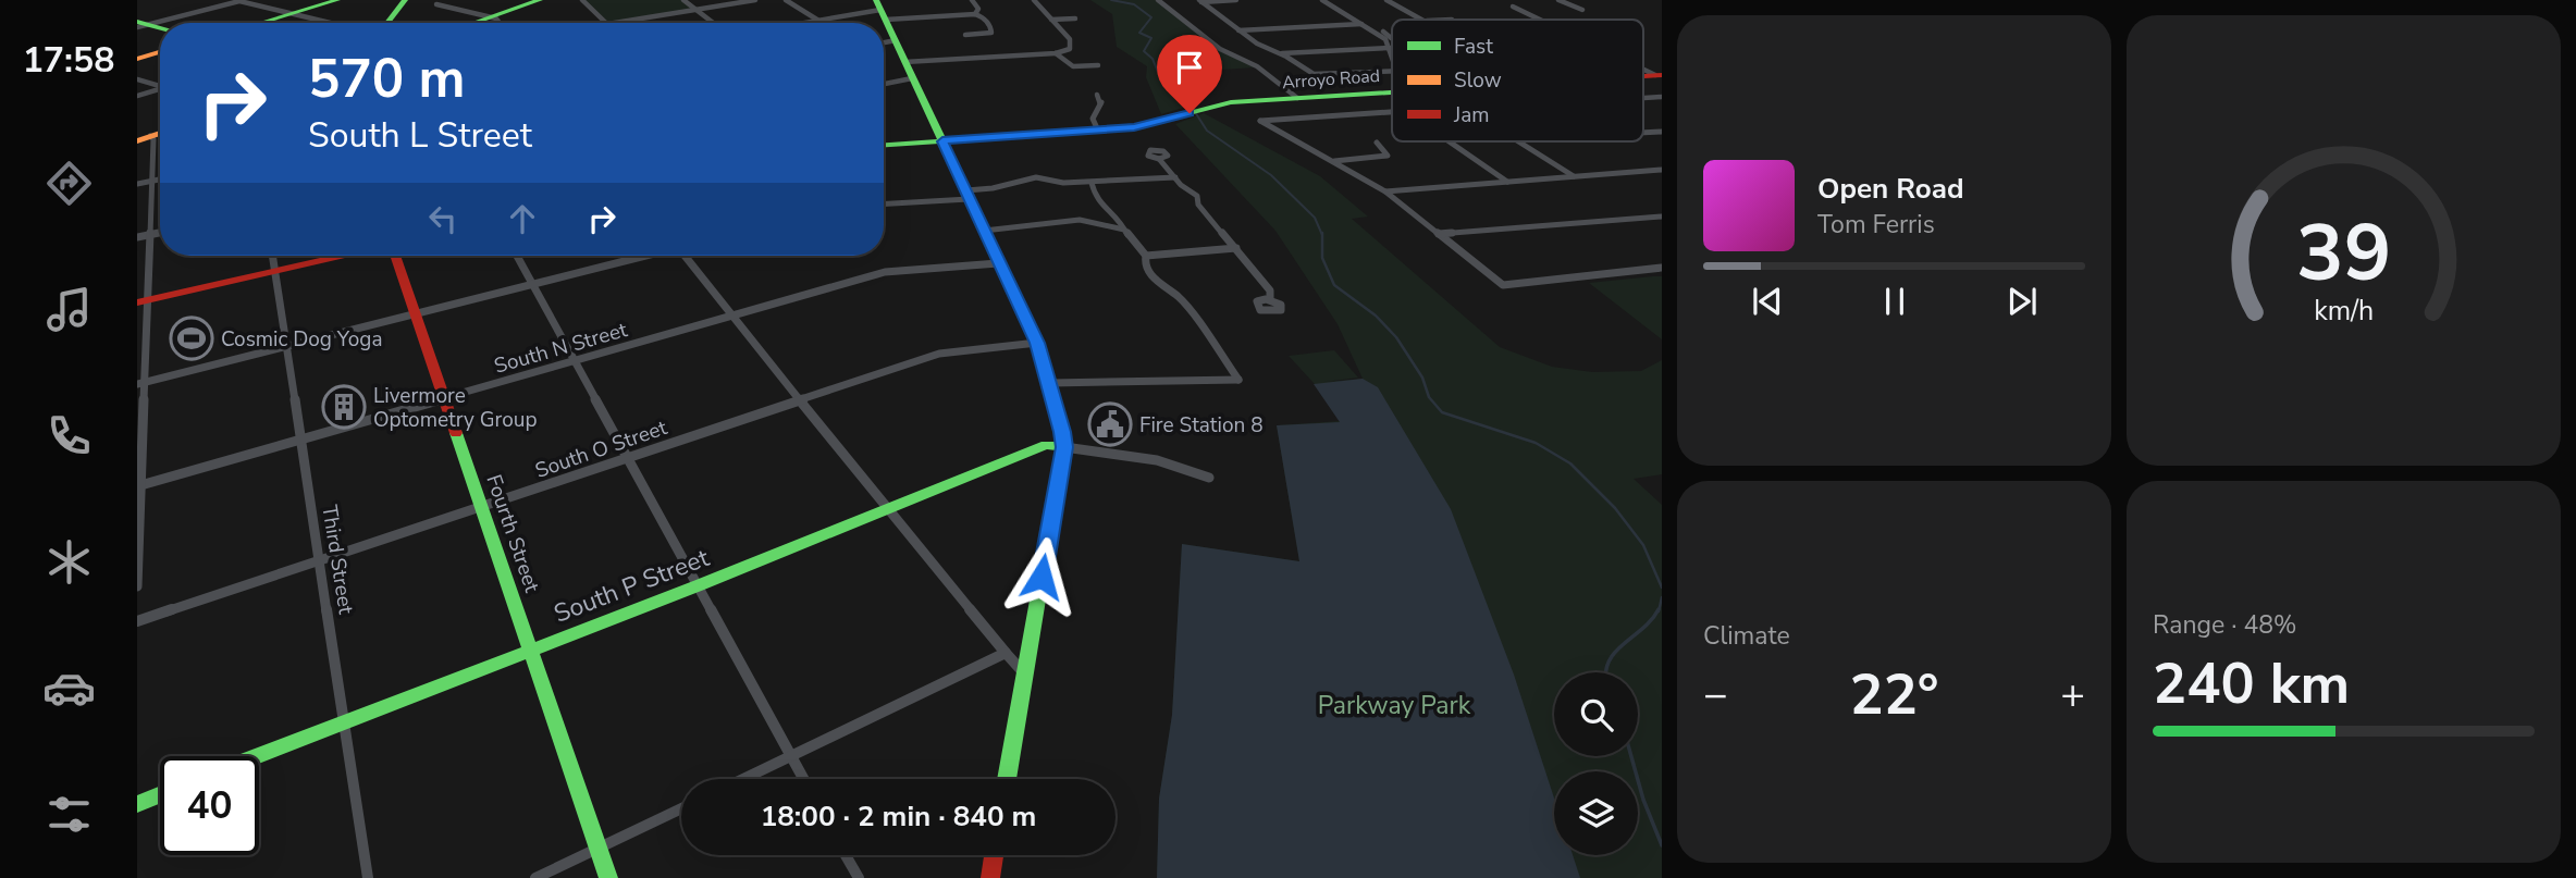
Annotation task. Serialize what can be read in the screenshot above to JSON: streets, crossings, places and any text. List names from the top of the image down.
{
  "streets": {
    "street": [
      "Arroyo Road",
      "South N Street",
      "South O Street",
      "Fourth Street",
      "Third Street",
      "South P Street"
    ]
  },
  "crossings": [
    ["South N Street", "Fourth Street"],
    ["South N Street", "Third Street"],
    ["South O Street", "Fourth Street"],
    ["South O Street", "Third Street"],
    ["Fourth Street", "South P Street"],
    ["Third Street", "South P Street"]
  ],
  "parks": ["Parkway Park"],
  "places": {
    "sports": ["Cosmic Dog Yoga"],
    "building": ["Livermore Optometry Group"],
    "public building": ["Fire Station 8"]
  },
  "legend": ["Fast", "Slow", "Jam"],
  "page": {
    "tabs": "17:58",
    "turn": ["570 m", "South L Street"],
    "song": ["Open Road", "Tom Ferris"],
    "tile": [
      "Climate",
      ["Range · 48%", "240 km"]
    ],
    "heat": ["−", "22°", "+"],
    "limit": "40",
    "trip": "18:00 · 2 min · 840 m",
    "gauge": ["39", "km/h"]
  }
}
